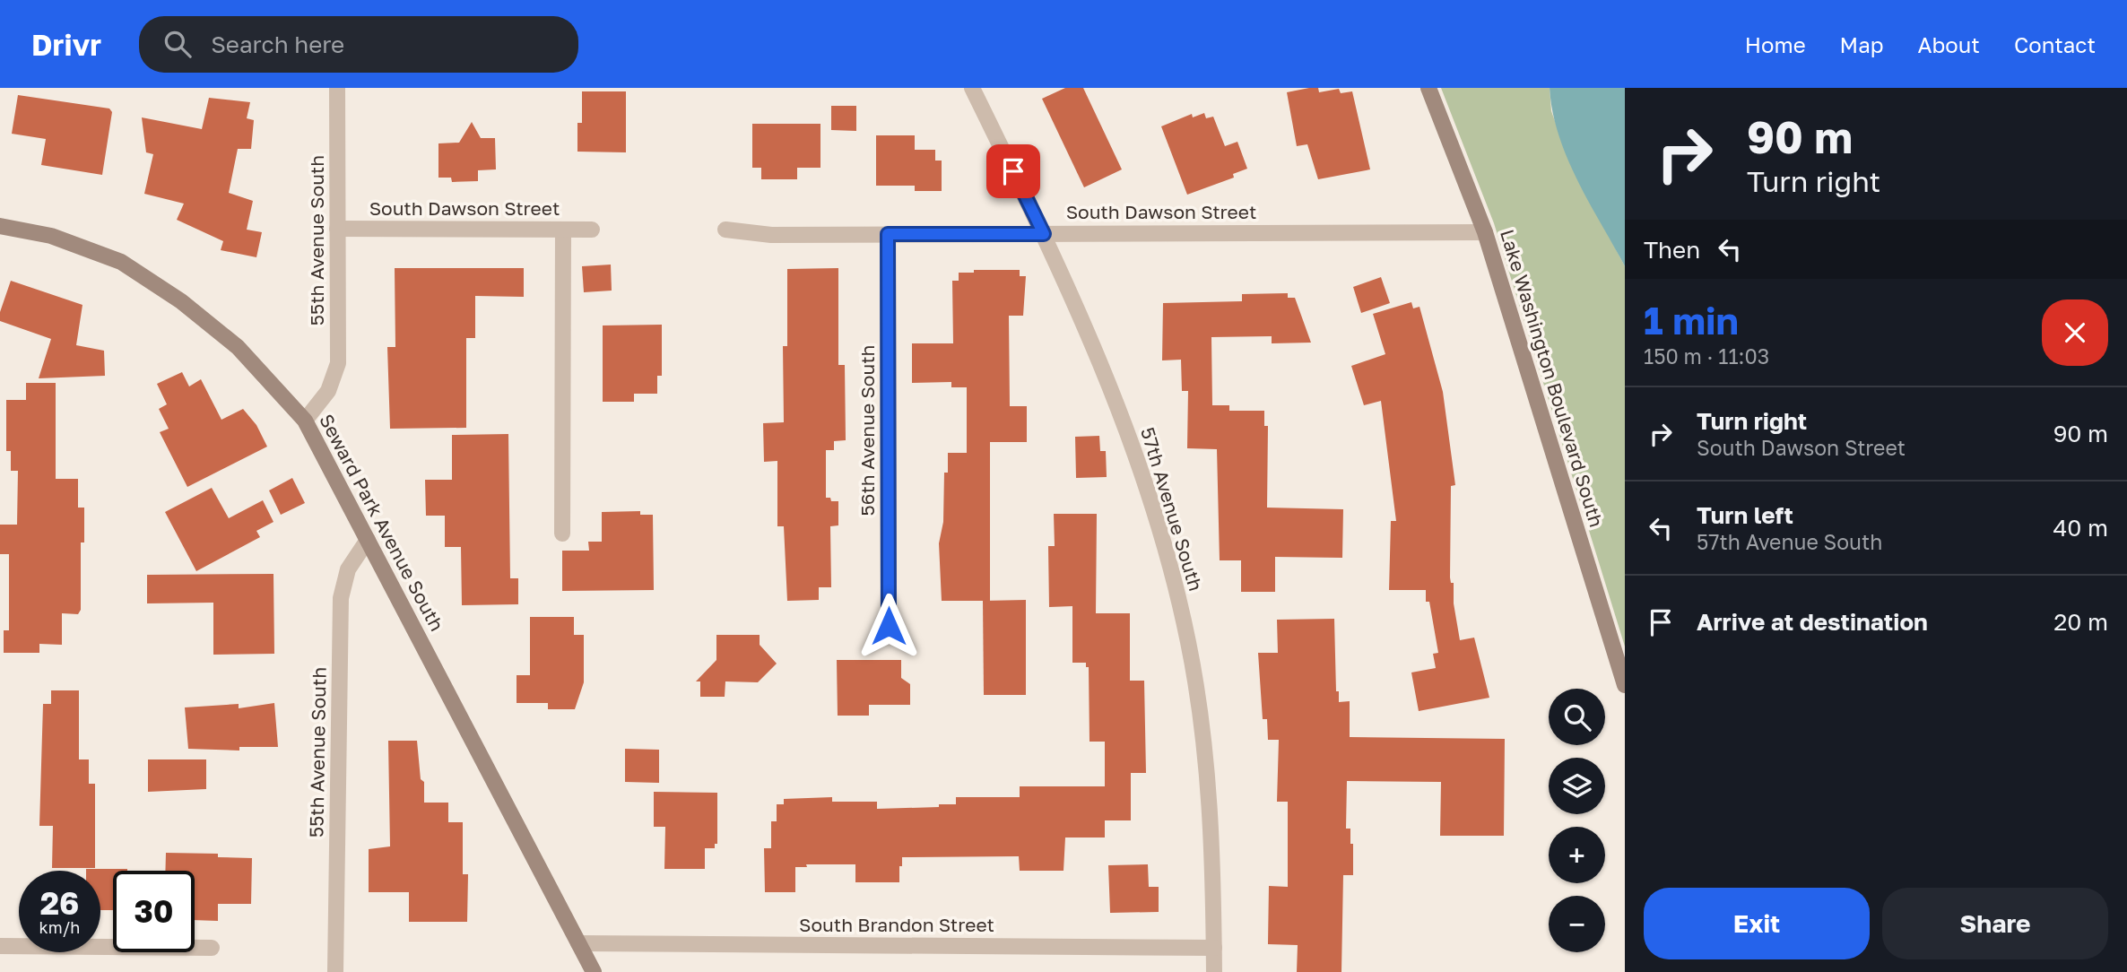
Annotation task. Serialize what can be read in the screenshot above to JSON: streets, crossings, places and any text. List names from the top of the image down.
{
  "streets": {
    "street": [
      "South Dawson Street",
      "55th Avenue South",
      "Lake Washington Boulevard South",
      "56th Avenue South",
      "57th Avenue South",
      "Seward Park Avenue South",
      "South Brandon Street"
    ]
  },
  "crossings": [
    ["South Dawson Street", "55th Avenue South"],
    ["South Dawson Street", "Lake Washington Boulevard South"],
    ["South Dawson Street", "56th Avenue South"],
    ["South Dawson Street", "57th Avenue South"],
    ["55th Avenue South", "Seward Park Avenue South"],
    ["57th Avenue South", "South Brandon Street"],
    ["Seward Park Avenue South", "South Brandon Street"]
  ],
  "page": {
    "header": "Drivr",
    "search": "Search here",
    "nav": [
      "Home",
      "Map",
      "About",
      "Contact"
    ],
    "turn": ["90 m", "Turn right"],
    "then": "Then",
    "heading": ["1 min", "150 m · 11:03"],
    "list": [
      {
        "name": "Turn right",
        "note": "South Dawson Street",
        "value": "90 m"
      },
      {
        "name": "Turn left",
        "note": "57th Avenue South",
        "value": "40 m"
      },
      {
        "name": "Arrive at destination",
        "value": "20 m"
      }
    ],
    "map_buttons": ["+", "−"],
    "speed": "26 km/h",
    "limit": "30",
    "buttons": ["Exit", "Share"]
  }
}
